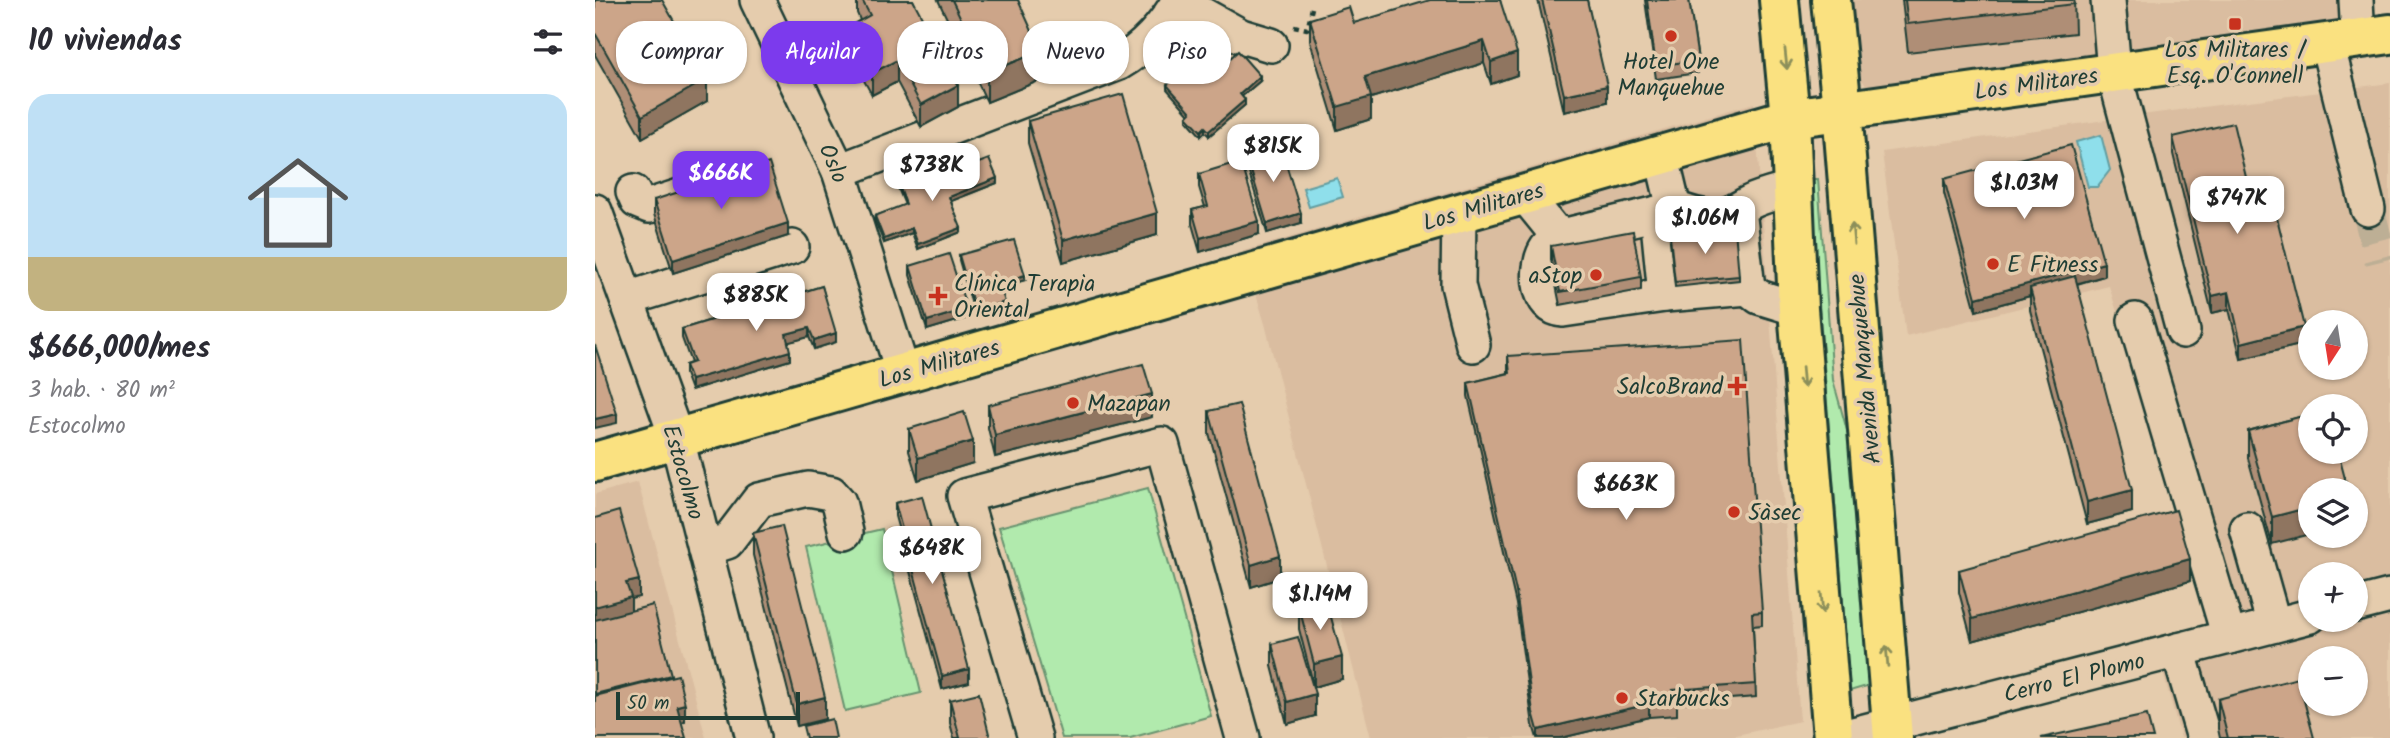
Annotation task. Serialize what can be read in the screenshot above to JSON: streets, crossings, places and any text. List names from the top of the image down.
{
  "streets": {
    "main road": ["Los Militares", "Avenida Manquehue"],
    "street": ["Oslo", "Estocolmo", "Cerro El Plomo"]
  },
  "crossings": [
    ["Los Militares", "Oslo"],
    ["Los Militares", "Avenida Manquehue"],
    ["Los Militares", "Estocolmo"],
    ["Avenida Manquehue", "Cerro El Plomo"]
  ],
  "places": {
    "transit": ["Los Militares / Esq. O'Connell"],
    "other": [
      "Hotel One Manquehue",
      "E Fitness",
      "aStop",
      "Mazapan",
      "5àsec",
      "Starbucks"
    ],
    "health": ["Clínica Terapia Oriental", "SalcoBrand"]
  },
  "scale_bar": "50 m",
  "north": "bottom",
  "page": {
    "heading": "10 viviendas",
    "chip": [
      "Comprar",
      "Alquilar",
      "Filtros",
      "Nuevo",
      "Piso"
    ],
    "list": [
      {
        "name": "$666,000/mes",
        "note": "3 hab. · 80 m² · Estocolmo"
      }
    ],
    "price": [
      "$815K",
      "$738K",
      "$666K",
      "$1.03M",
      "$747K",
      "$1.06M",
      "$885K",
      "$663K",
      "$648K",
      "$1.14M"
    ],
    "map_buttons": ["+", "−"],
    "scale": "50 m"
  }
}
